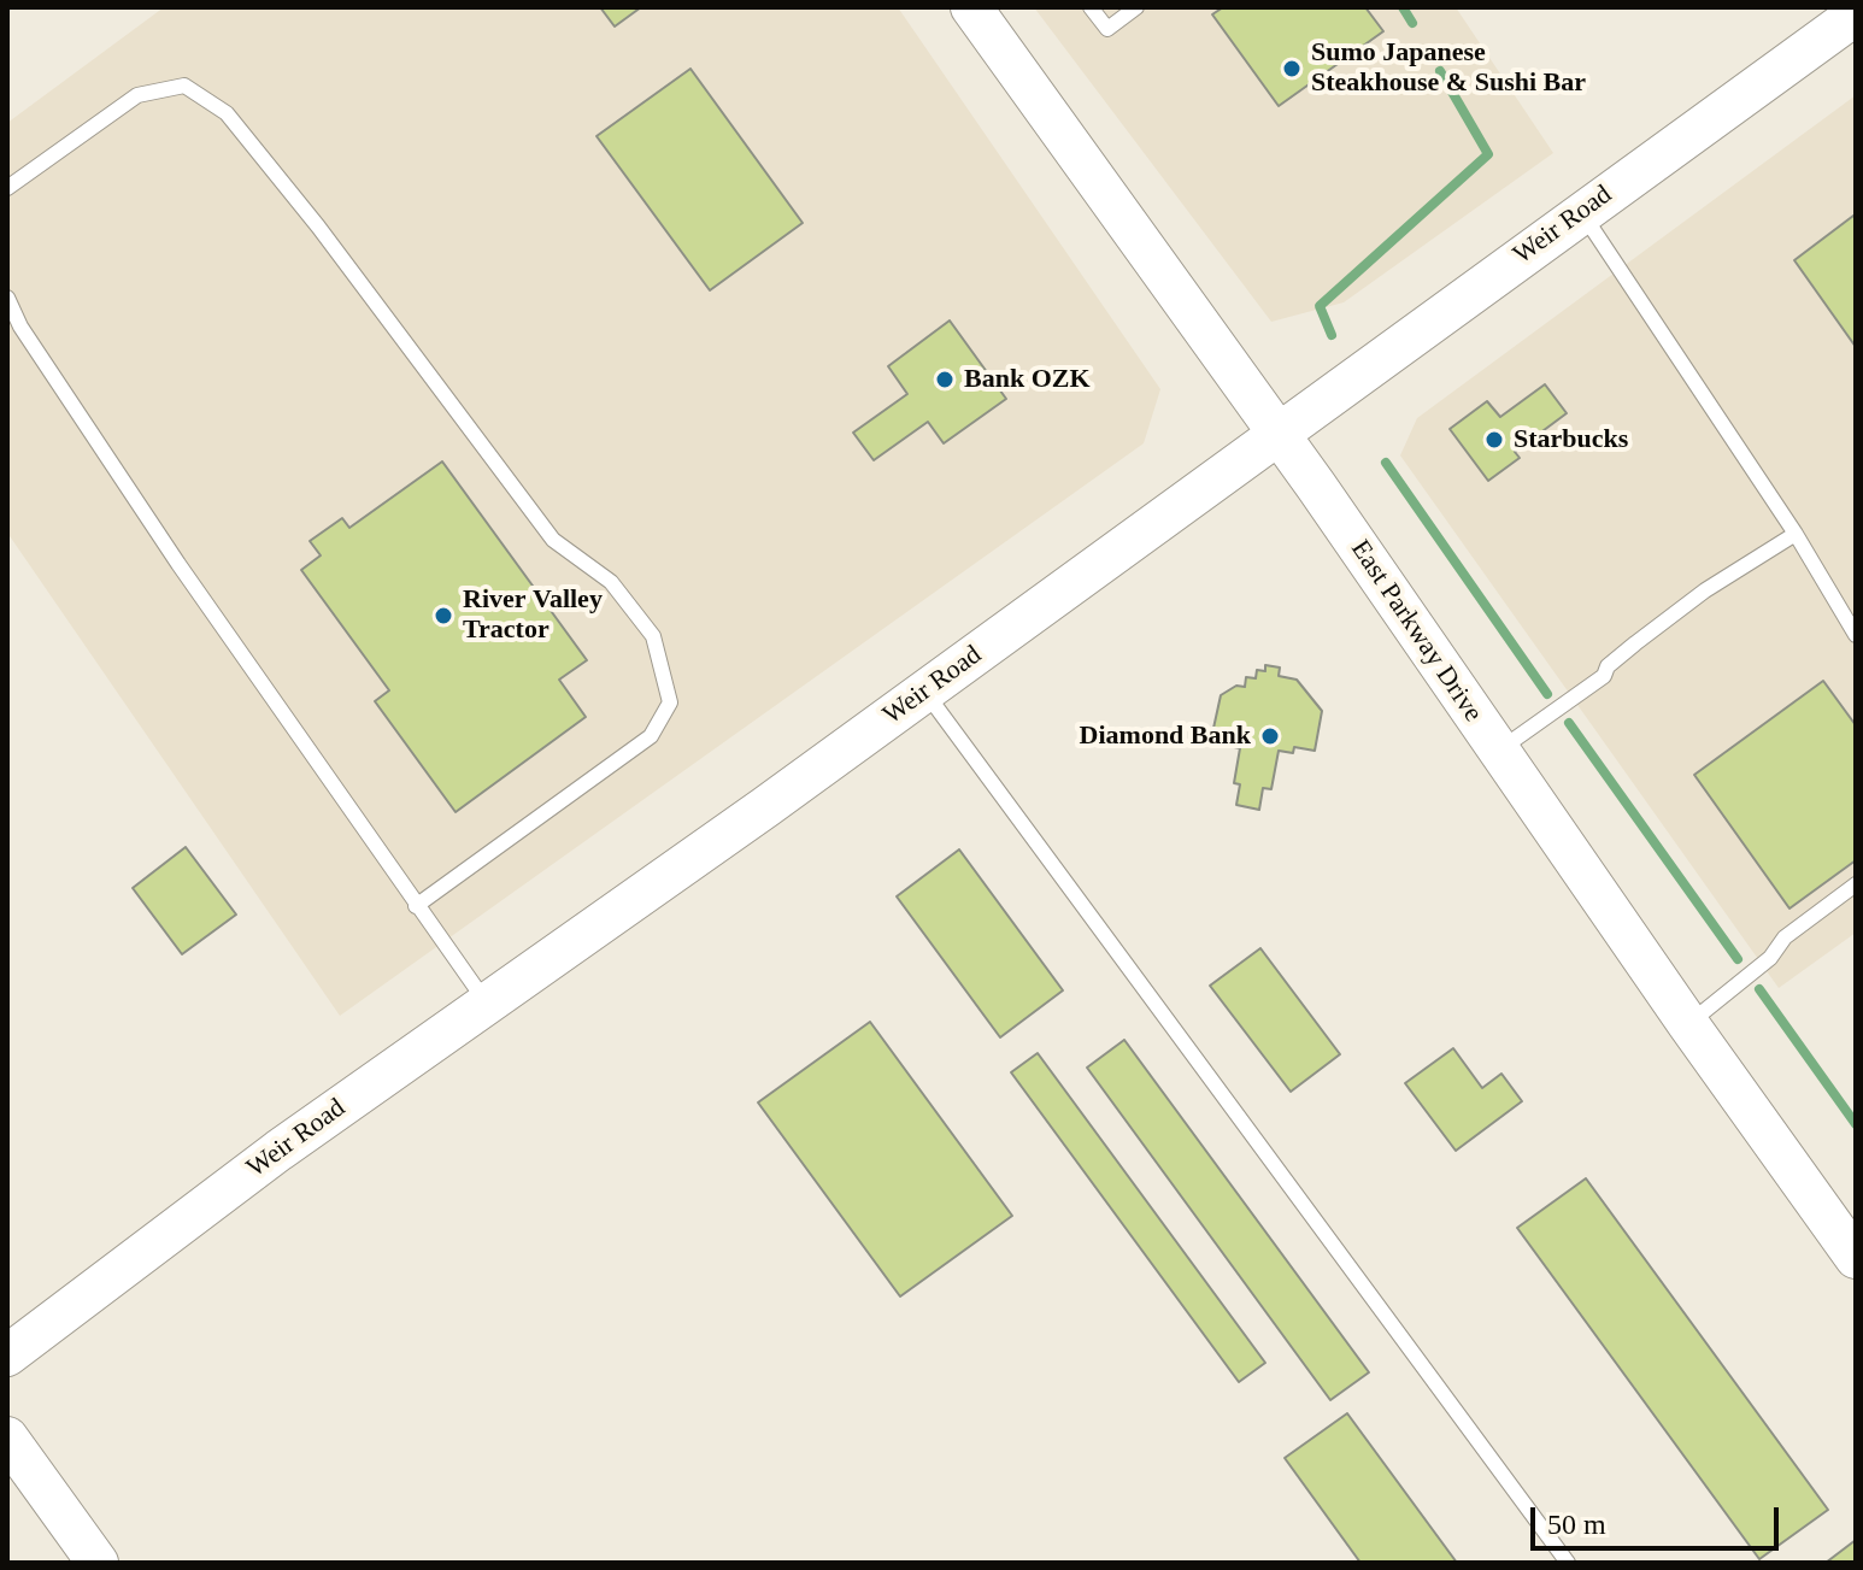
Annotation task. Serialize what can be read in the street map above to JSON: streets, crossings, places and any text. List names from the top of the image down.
{
  "streets": {
    "main road": ["Weir Road", "East Parkway Drive"]
  },
  "crossings": [
    ["Weir Road", "East Parkway Drive"]
  ],
  "places": [
    "Sumo Japanese Steakhouse & Sushi Bar",
    "Bank OZK",
    "Starbucks",
    "River Valley Tractor",
    "Diamond Bank"
  ],
  "scale_bar": "50 m"
}
